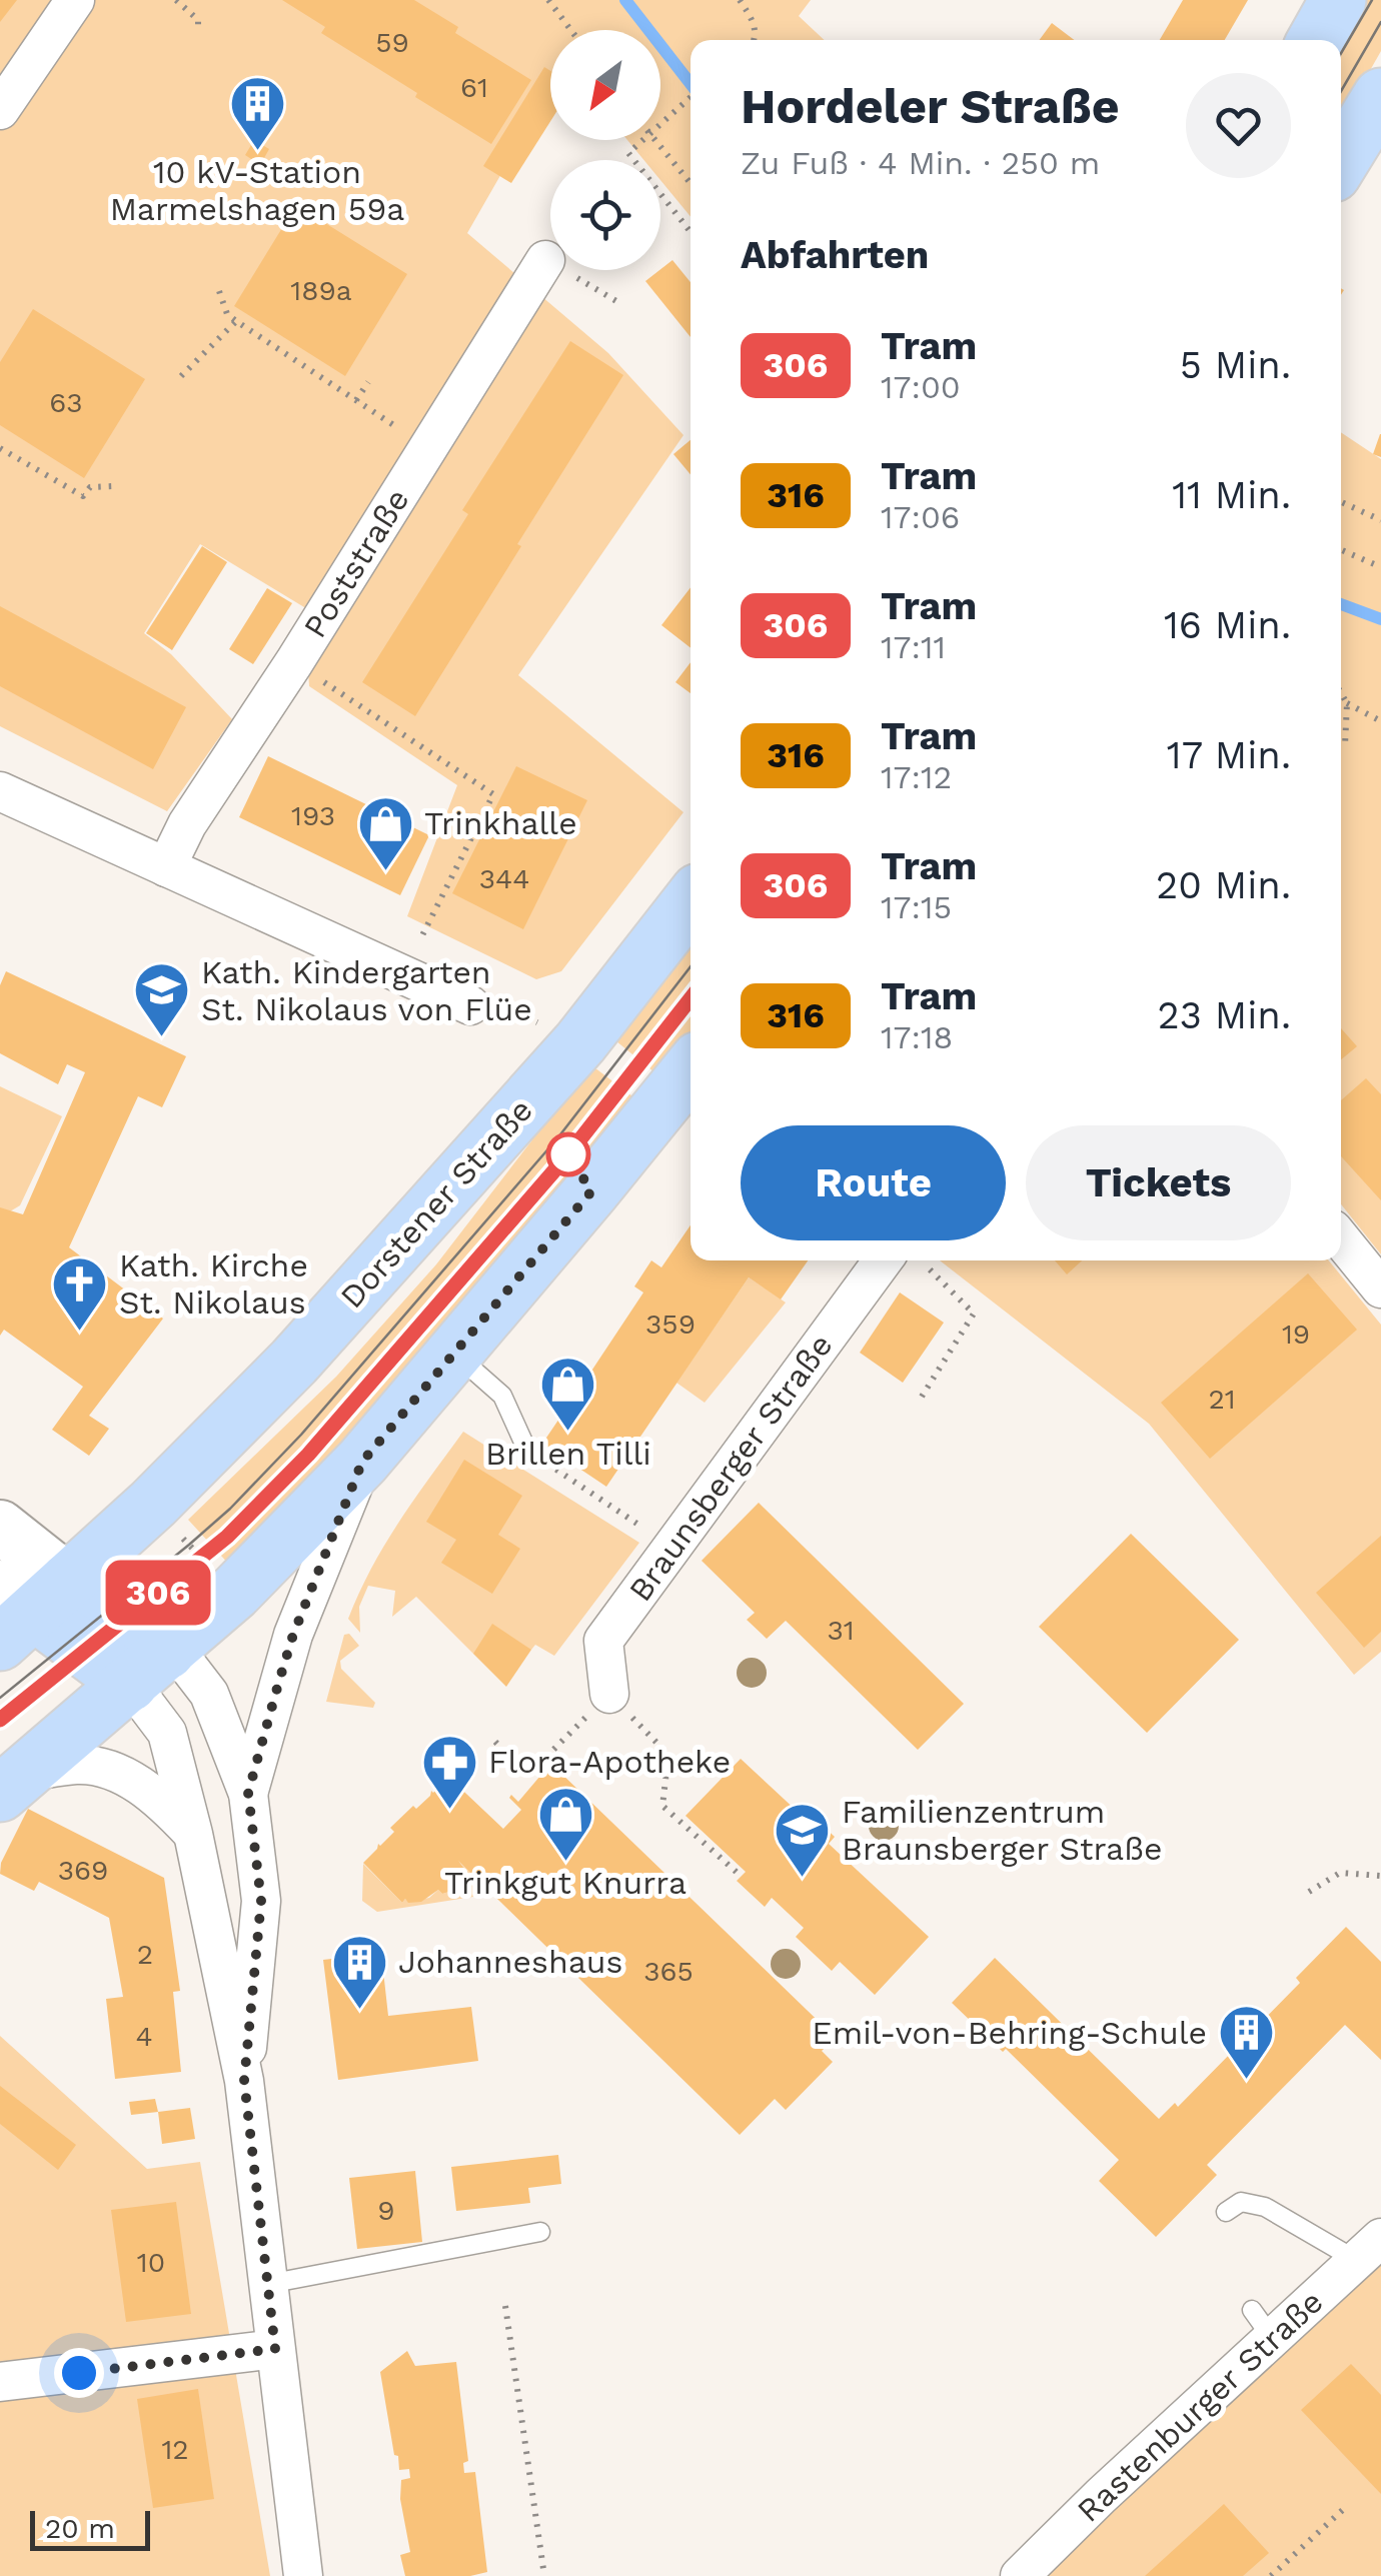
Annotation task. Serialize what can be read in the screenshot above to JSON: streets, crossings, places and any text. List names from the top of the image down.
{
  "streets": {
    "main road": ["Dorstener Straße"],
    "street": ["Poststraße", "Braunsberger Straße", "Rastenburger Straße"]
  },
  "places": {
    "building": ["10 kV-Station Marmelshagen 59a", "Johanneshaus", "Emil-von-Behring-Schule"],
    "shop": ["Trinkhalle", "Brillen Tilli", "Trinkgut Knurra"],
    "school or university": ["Kath. Kindergarten St. Nikolaus von Flüe", "Familienzentrum Braunsberger Straße"],
    "church": ["Kath. Kirche St. Nikolaus"],
    "pharmacy": ["Flora-Apotheke"]
  },
  "lines": ["tram line 306"],
  "house_numbers": [
    "59",
    "61",
    "189a",
    "63",
    "193",
    "344",
    "359",
    "19",
    "21",
    "31",
    "369",
    "2",
    "365",
    "4",
    "9",
    "10",
    "12"
  ],
  "scale_bar": "20 m",
  "north": "bottom left",
  "page": {
    "on_map": "306",
    "heading": [
      ["Hordeler Straße", "Zu Fuß · 4 Min. · 250 m"],
      "Abfahrten"
    ],
    "list": [
      {
        "mark": "306",
        "name": "Tram",
        "note": "17:00",
        "value": "5 Min."
      },
      {
        "mark": "316",
        "name": "Tram",
        "note": "17:06",
        "value": "11 Min."
      },
      {
        "mark": "306",
        "name": "Tram",
        "note": "17:11",
        "value": "16 Min."
      },
      {
        "mark": "316",
        "name": "Tram",
        "note": "17:12",
        "value": "17 Min."
      },
      {
        "mark": "306",
        "name": "Tram",
        "note": "17:15",
        "value": "20 Min."
      },
      {
        "mark": "316",
        "name": "Tram",
        "note": "17:18",
        "value": "23 Min."
      }
    ],
    "buttons": ["Route", "Tickets"],
    "scale": "20 m"
  }
}
